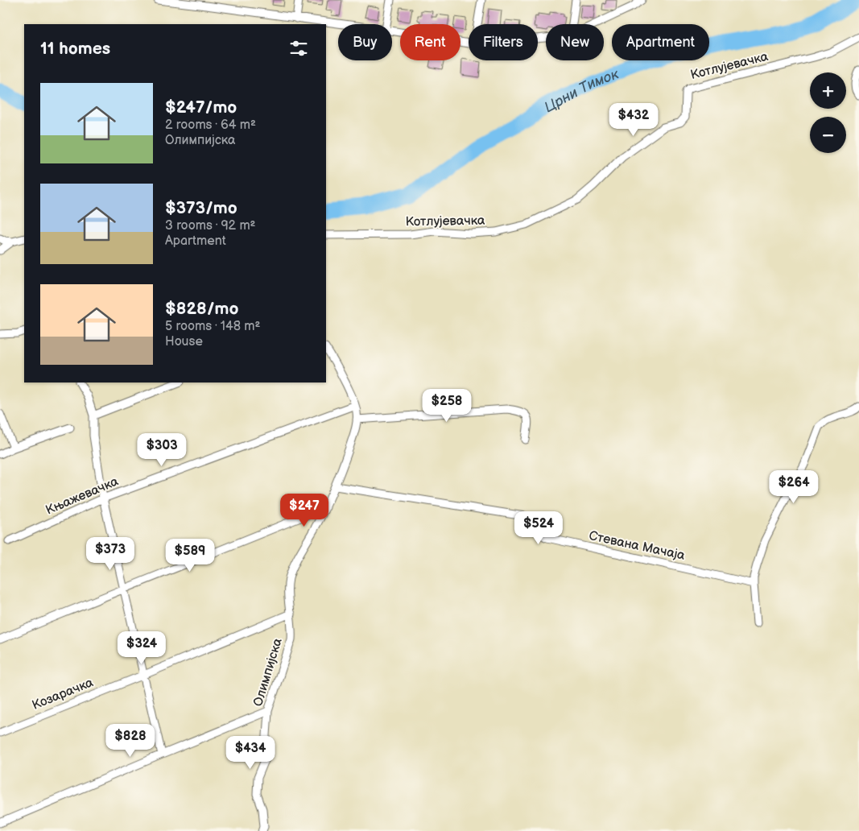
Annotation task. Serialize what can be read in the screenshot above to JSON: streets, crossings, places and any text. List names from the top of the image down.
{
  "streets": {
    "street": [
      "Котлујевачка",
      "Књажевачка",
      "Стевана Мачаја",
      "Олимпијска",
      "Козарачка"
    ]
  },
  "crossings": [
    ["Књажевачка", "Олимпијска"],
    ["Стевана Мачаја", "Олимпијска"],
    ["Олимпијска", "Козарачка"]
  ],
  "water": ["Црни Тимок"],
  "page": {
    "chip": [
      "Buy",
      "Rent",
      "Filters",
      "New",
      "Apartment"
    ],
    "heading": "11 homes",
    "map_buttons": ["+", "−"],
    "list": [
      {
        "name": "$247/mo",
        "note": "2 rooms · 64 m² · Олимпијска"
      },
      {
        "name": "$373/mo",
        "note": "3 rooms · 92 m² · Apartment"
      },
      {
        "name": "$828/mo",
        "note": "5 rooms · 148 m² · House"
      }
    ],
    "price": [
      "$432",
      "$258",
      "$303",
      "$264",
      "$247",
      "$524",
      "$373",
      "$589",
      "$324",
      "$828",
      "$434"
    ]
  }
}
